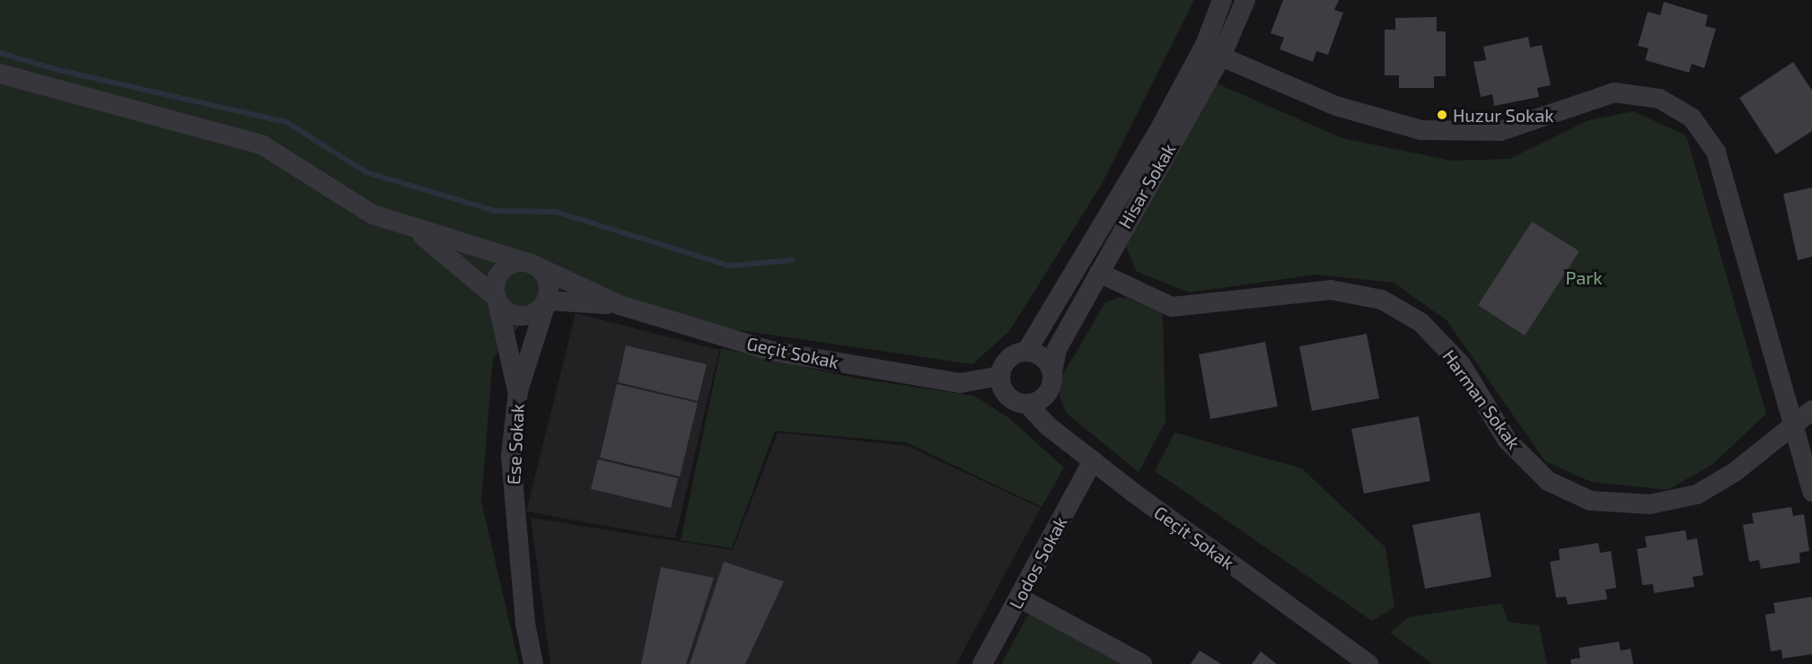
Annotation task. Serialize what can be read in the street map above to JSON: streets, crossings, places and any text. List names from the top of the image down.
{
  "streets": {
    "street": [
      "Hisar Sokak",
      "Geçit Sokak",
      "Harman Sokak",
      "Ese Sokak",
      "Lodos Sokak"
    ]
  },
  "crossings": [
    ["Hisar Sokak", "Geçit Sokak"],
    ["Hisar Sokak", "Harman Sokak"],
    ["Geçit Sokak", "Lodos Sokak"]
  ],
  "parks": ["Park"],
  "places": ["Huzur Sokak"]
}
